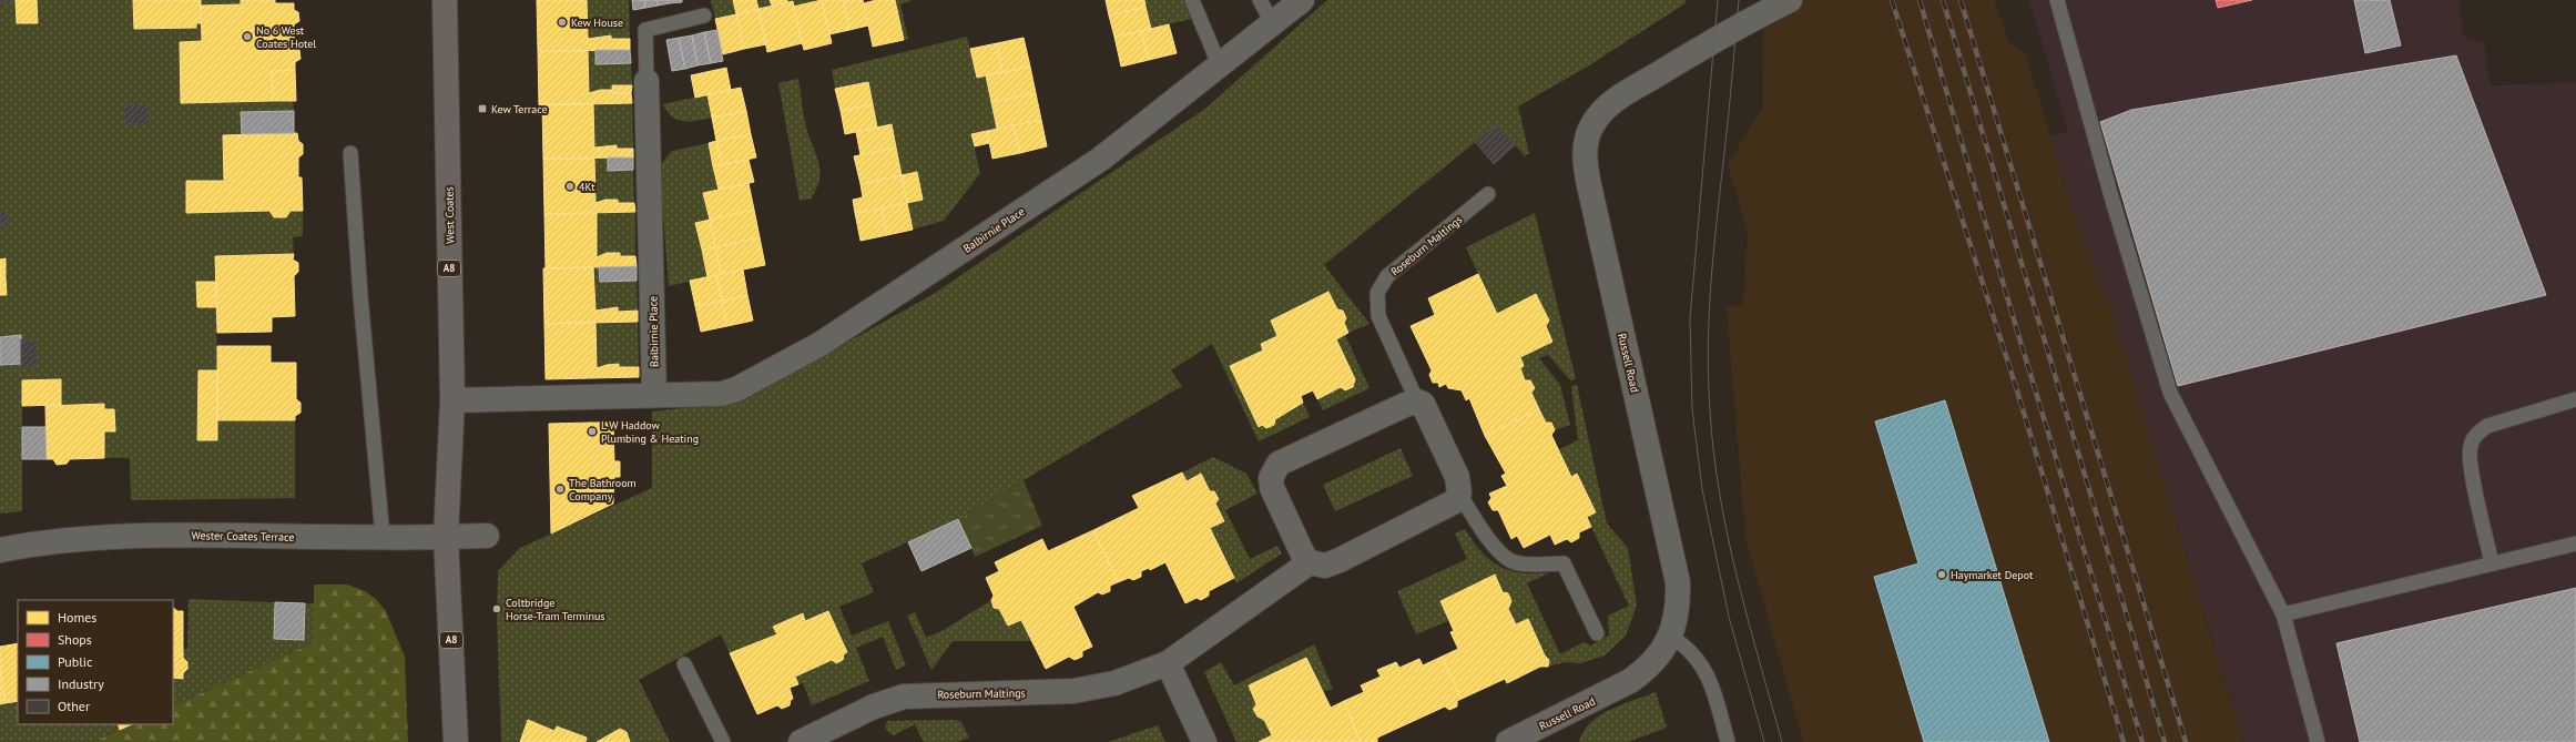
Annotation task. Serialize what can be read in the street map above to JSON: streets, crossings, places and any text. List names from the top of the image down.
{
  "streets": {
    "main road": ["West Coates", "A8"],
    "street": [
      "Balbirnie Place",
      "Roseburn Maltings",
      "Russell Road",
      "Wester Coates Terrace"
    ]
  },
  "crossings": [
    ["West Coates", "Balbirnie Place"],
    ["West Coates", "A8"],
    ["West Coates", "Wester Coates Terrace"],
    ["A8", "Wester Coates Terrace"]
  ],
  "places": {
    "other": [
      "Kew House",
      "No 6 West Coates Hotel",
      "4Kt",
      "L W Haddow Plumbing & Heating",
      "The Bathroom Company",
      "Haymarket Depot",
      "Coltbridge Horse-Tram Terminus"
    ],
    "transit": ["Kew Terrace"]
  },
  "legend": [
    "Homes",
    "Shops",
    "Public",
    "Industry",
    "Other"
  ]
}
